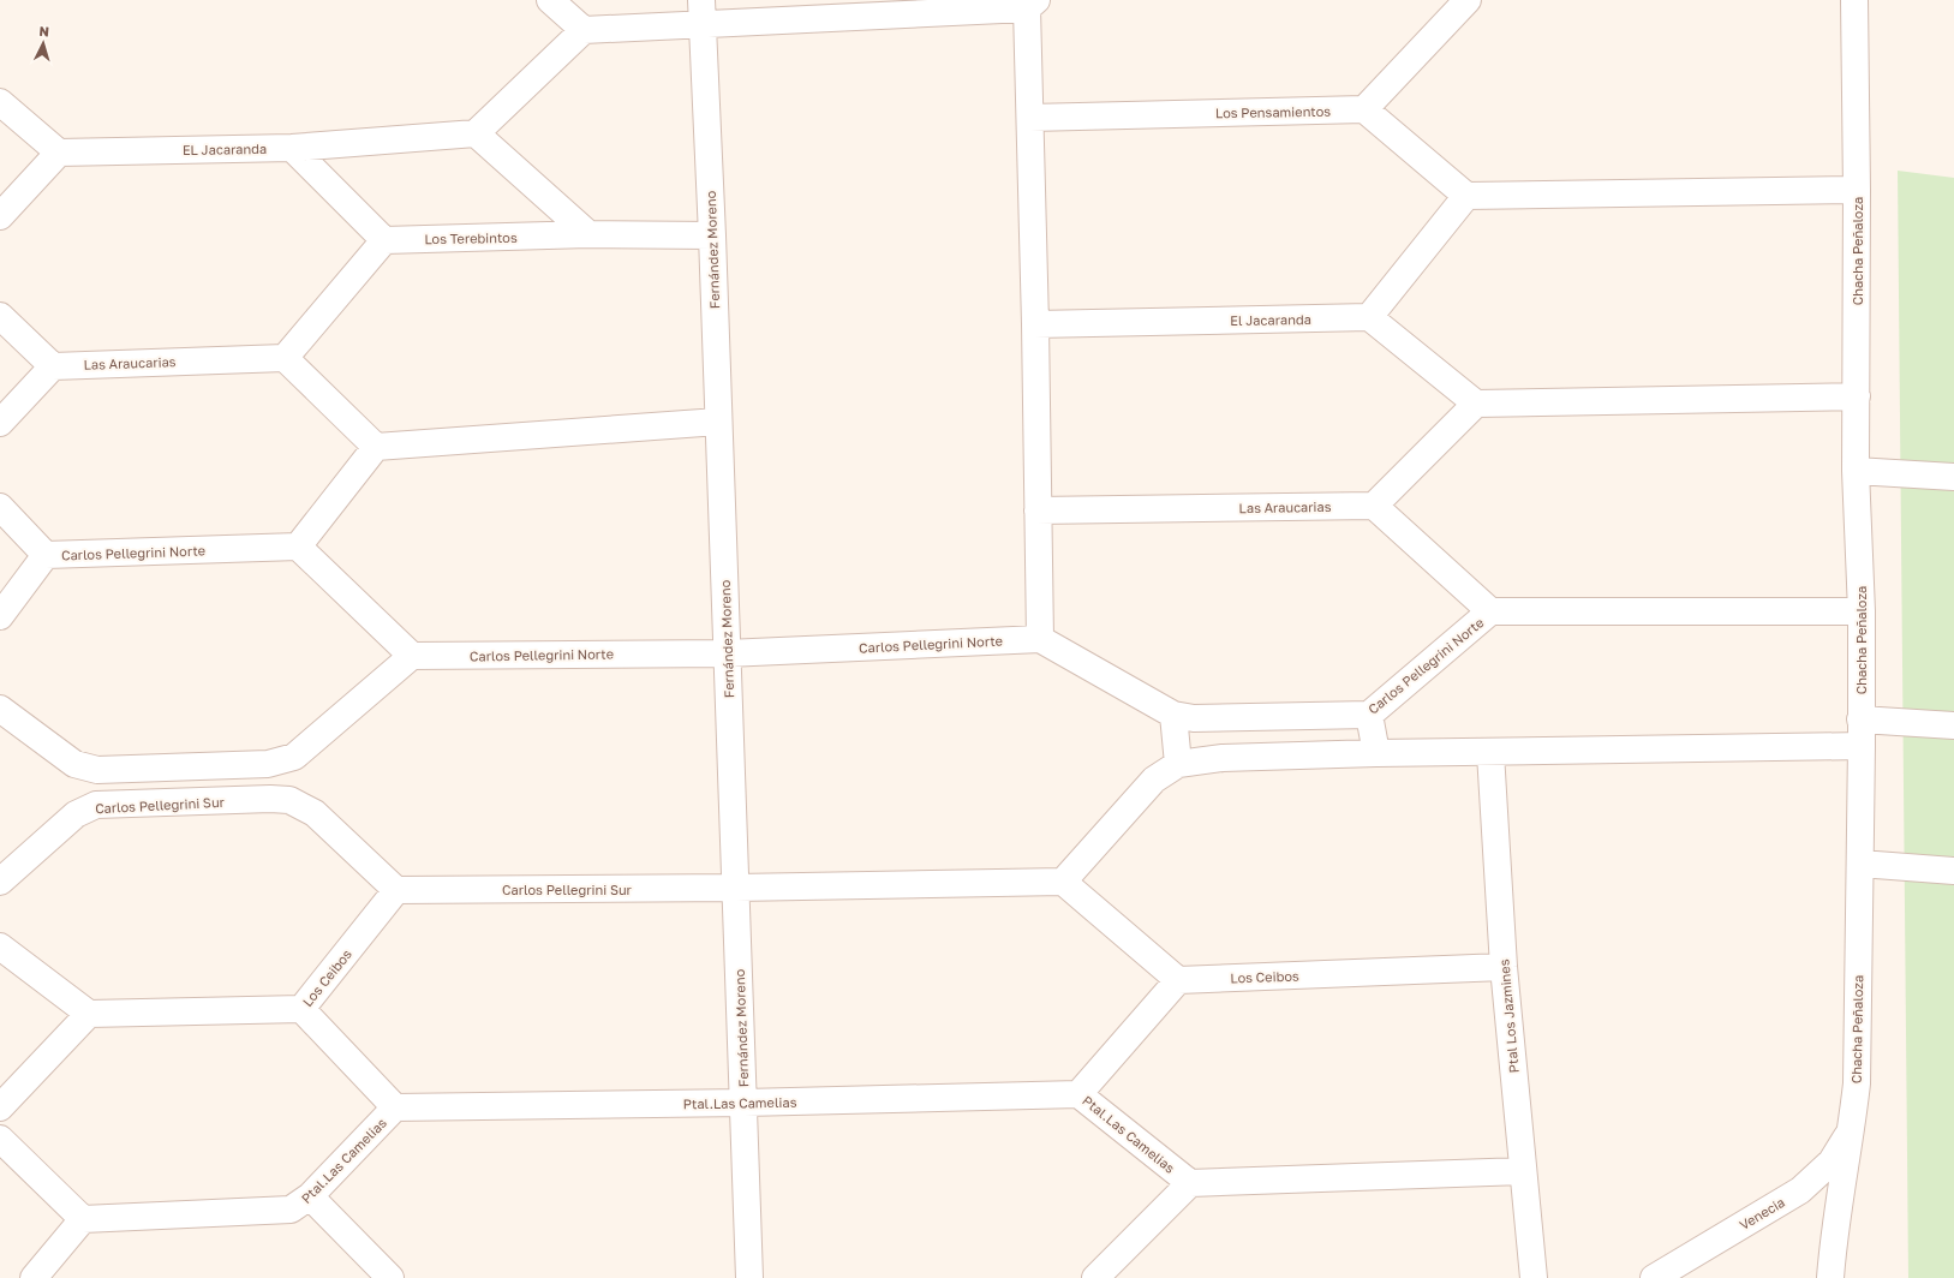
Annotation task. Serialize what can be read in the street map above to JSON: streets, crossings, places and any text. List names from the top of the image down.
{
  "streets": {
    "street": [
      "Los Pensamientos",
      "EL Jacaranda",
      "Los Terebintos",
      "Fernández Moreno",
      "Chacha Peñaloza",
      "El Jacaranda",
      "Las Araucarias",
      "Carlos Pellegrini Norte",
      "Carlos Pellegrini Sur",
      "Los Ceibos",
      "Ptal Los Jazmines",
      "Ptal.Las Camelias",
      "Venecia"
    ]
  },
  "crossings": [
    ["Los Terebintos", "Fernández Moreno"],
    ["Fernández Moreno", "Carlos Pellegrini Norte"],
    ["Fernández Moreno", "Carlos Pellegrini Sur"],
    ["Fernández Moreno", "Ptal.Las Camelias"],
    ["Chacha Peñaloza", "Carlos Pellegrini Norte"],
    ["Chacha Peñaloza", "Venecia"],
    ["Carlos Pellegrini Sur", "Los Ceibos"],
    ["Los Ceibos", "Ptal Los Jazmines"]
  ],
  "north": "top"
}
